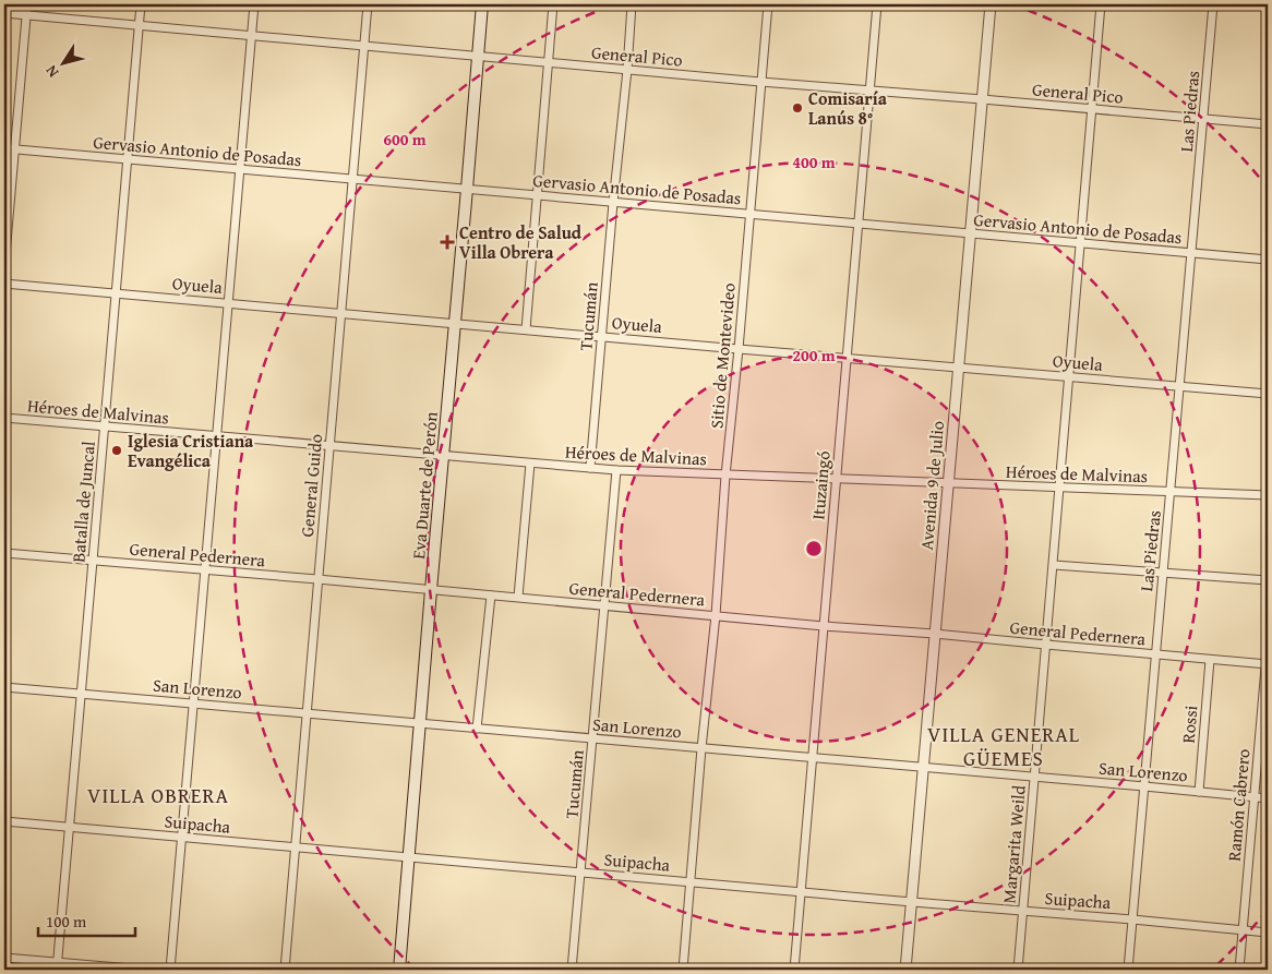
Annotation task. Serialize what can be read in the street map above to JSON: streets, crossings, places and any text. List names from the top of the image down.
{
  "streets": {
    "main road": ["Eva Duarte de Perón"],
    "street": [
      "General Pico",
      "Las Piedras",
      "Gervasio Antonio de Posadas",
      "Oyuela",
      "Tucumán",
      "Sitio de Montevideo",
      "Héroes de Malvinas",
      "General Guido",
      "Ituzaingó",
      "Avenida 9 de Julio",
      "Batalla de Juncal",
      "General Pedernera",
      "San Lorenzo",
      "Rossi",
      "Ramón Cabrero",
      "Suipacha",
      "Margarita Weild"
    ]
  },
  "crossings": [
    ["General Pico", "Las Piedras"],
    ["General Pico", "Tucumán"],
    ["General Pico", "Sitio de Montevideo"],
    ["General Pico", "General Guido"],
    ["General Pico", "Eva Duarte de Perón"],
    ["General Pico", "Ituzaingó"],
    ["General Pico", "Avenida 9 de Julio"],
    ["General Pico", "Batalla de Juncal"],
    ["General Pico", "Margarita Weild"],
    ["Las Piedras", "Gervasio Antonio de Posadas"],
    ["Las Piedras", "Oyuela"],
    ["Las Piedras", "Héroes de Malvinas"],
    ["Las Piedras", "General Pedernera"],
    ["Las Piedras", "San Lorenzo"],
    ["Las Piedras", "Suipacha"],
    ["Gervasio Antonio de Posadas", "Tucumán"],
    ["Gervasio Antonio de Posadas", "Sitio de Montevideo"],
    ["Gervasio Antonio de Posadas", "General Guido"],
    ["Gervasio Antonio de Posadas", "Eva Duarte de Perón"],
    ["Gervasio Antonio de Posadas", "Ituzaingó"],
    ["Gervasio Antonio de Posadas", "Avenida 9 de Julio"],
    ["Gervasio Antonio de Posadas", "Batalla de Juncal"],
    ["Gervasio Antonio de Posadas", "Margarita Weild"],
    ["Oyuela", "Tucumán"],
    ["Oyuela", "Sitio de Montevideo"],
    ["Oyuela", "General Guido"],
    ["Oyuela", "Eva Duarte de Perón"],
    ["Oyuela", "Ituzaingó"],
    ["Oyuela", "Avenida 9 de Julio"],
    ["Oyuela", "Batalla de Juncal"],
    ["Oyuela", "Margarita Weild"],
    ["Tucumán", "Héroes de Malvinas"],
    ["Tucumán", "General Pedernera"],
    ["Tucumán", "San Lorenzo"],
    ["Tucumán", "Suipacha"],
    ["Sitio de Montevideo", "Héroes de Malvinas"],
    ["Sitio de Montevideo", "General Pedernera"],
    ["Sitio de Montevideo", "San Lorenzo"],
    ["Sitio de Montevideo", "Suipacha"],
    ["Héroes de Malvinas", "General Guido"],
    ["Héroes de Malvinas", "Eva Duarte de Perón"],
    ["Héroes de Malvinas", "Ituzaingó"],
    ["Héroes de Malvinas", "Avenida 9 de Julio"],
    ["Héroes de Malvinas", "Batalla de Juncal"],
    ["Héroes de Malvinas", "Margarita Weild"],
    ["General Guido", "General Pedernera"],
    ["General Guido", "San Lorenzo"],
    ["General Guido", "Suipacha"],
    ["Eva Duarte de Perón", "General Pedernera"],
    ["Eva Duarte de Perón", "San Lorenzo"],
    ["Eva Duarte de Perón", "Suipacha"],
    ["Ituzaingó", "General Pedernera"],
    ["Ituzaingó", "San Lorenzo"],
    ["Ituzaingó", "Suipacha"],
    ["Avenida 9 de Julio", "General Pedernera"],
    ["Avenida 9 de Julio", "San Lorenzo"],
    ["Avenida 9 de Julio", "Suipacha"],
    ["Batalla de Juncal", "General Pedernera"],
    ["Batalla de Juncal", "San Lorenzo"],
    ["Batalla de Juncal", "Suipacha"],
    ["General Pedernera", "Rossi"],
    ["General Pedernera", "Ramón Cabrero"],
    ["General Pedernera", "Margarita Weild"],
    ["San Lorenzo", "Rossi"],
    ["San Lorenzo", "Ramón Cabrero"],
    ["San Lorenzo", "Margarita Weild"],
    ["Ramón Cabrero", "Suipacha"],
    ["Suipacha", "Margarita Weild"]
  ],
  "districts": ["VILLA GENERAL GÜEMES", "VILLA OBRERA"],
  "places": {
    "other": ["Comisaría Lanús 8°", "Iglesia Cristiana Evangélica"],
    "health": ["Centro de Salud Villa Obrera"]
  },
  "scale_bar": "100 m",
  "north": "bottom left",
  "rings": ["600 m", "400 m", "200 m"]
}
